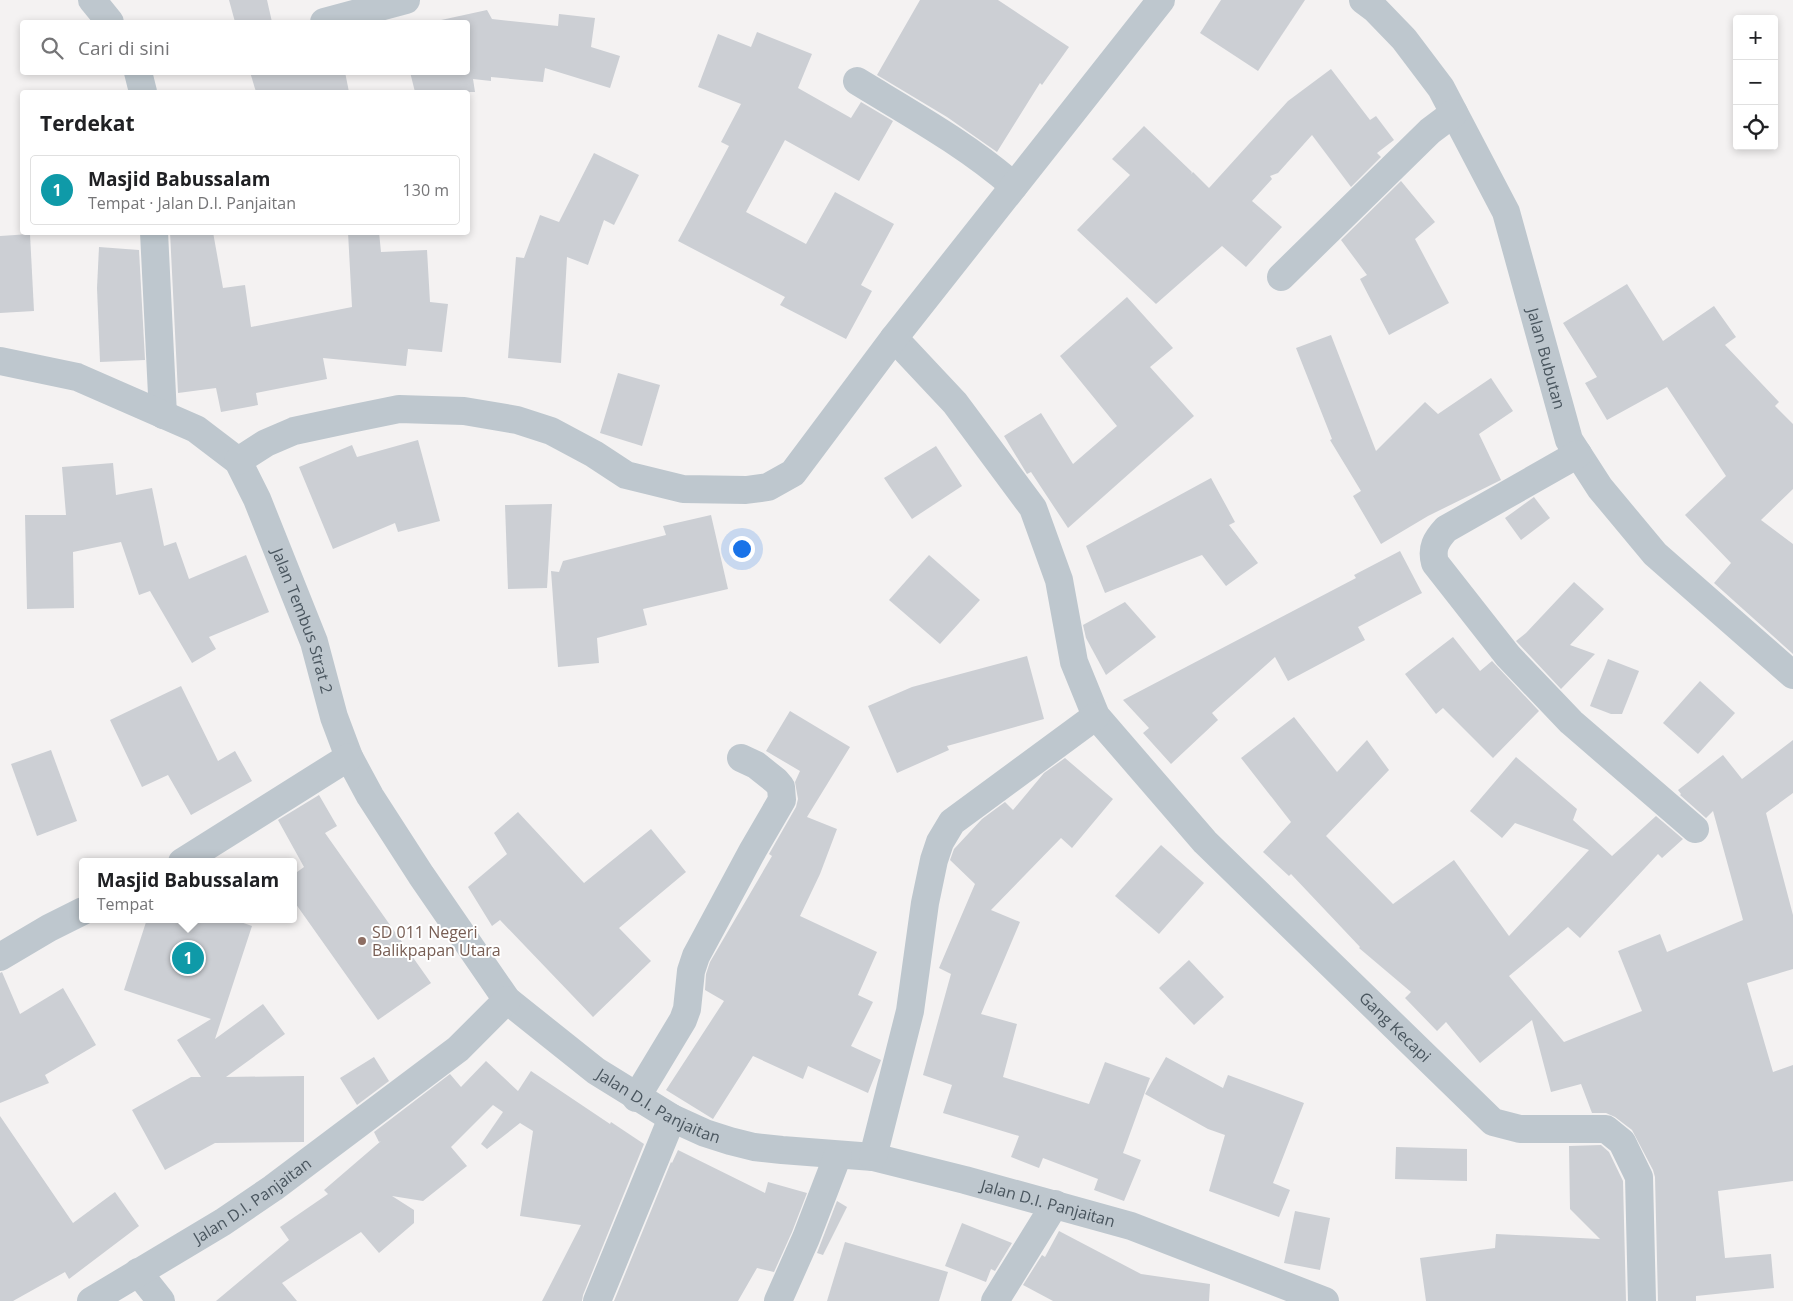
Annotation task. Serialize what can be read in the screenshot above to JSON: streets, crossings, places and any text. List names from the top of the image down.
{
  "streets": {
    "street": [
      "Jalan Bubutan",
      "Jalan Tembus Strat 2",
      "Gang Kecapi",
      "Jalan D.I. Panjaitan"
    ]
  },
  "crossings": [
    ["Jalan Tembus Strat 2", "Jalan D.I. Panjaitan"]
  ],
  "places": ["SD 011 Negeri Balikpapan Utara"],
  "page": {
    "map_buttons": ["+", "−"],
    "search": "Cari di sini",
    "heading": "Terdekat",
    "list": [
      {
        "mark": "1",
        "name": "Masjid Babussalam",
        "note": "Tempat · Jalan D.I. Panjaitan",
        "value": "130 m"
      }
    ],
    "popup": ["Masjid Babussalam", "Tempat"],
    "pins": "1"
  }
}
